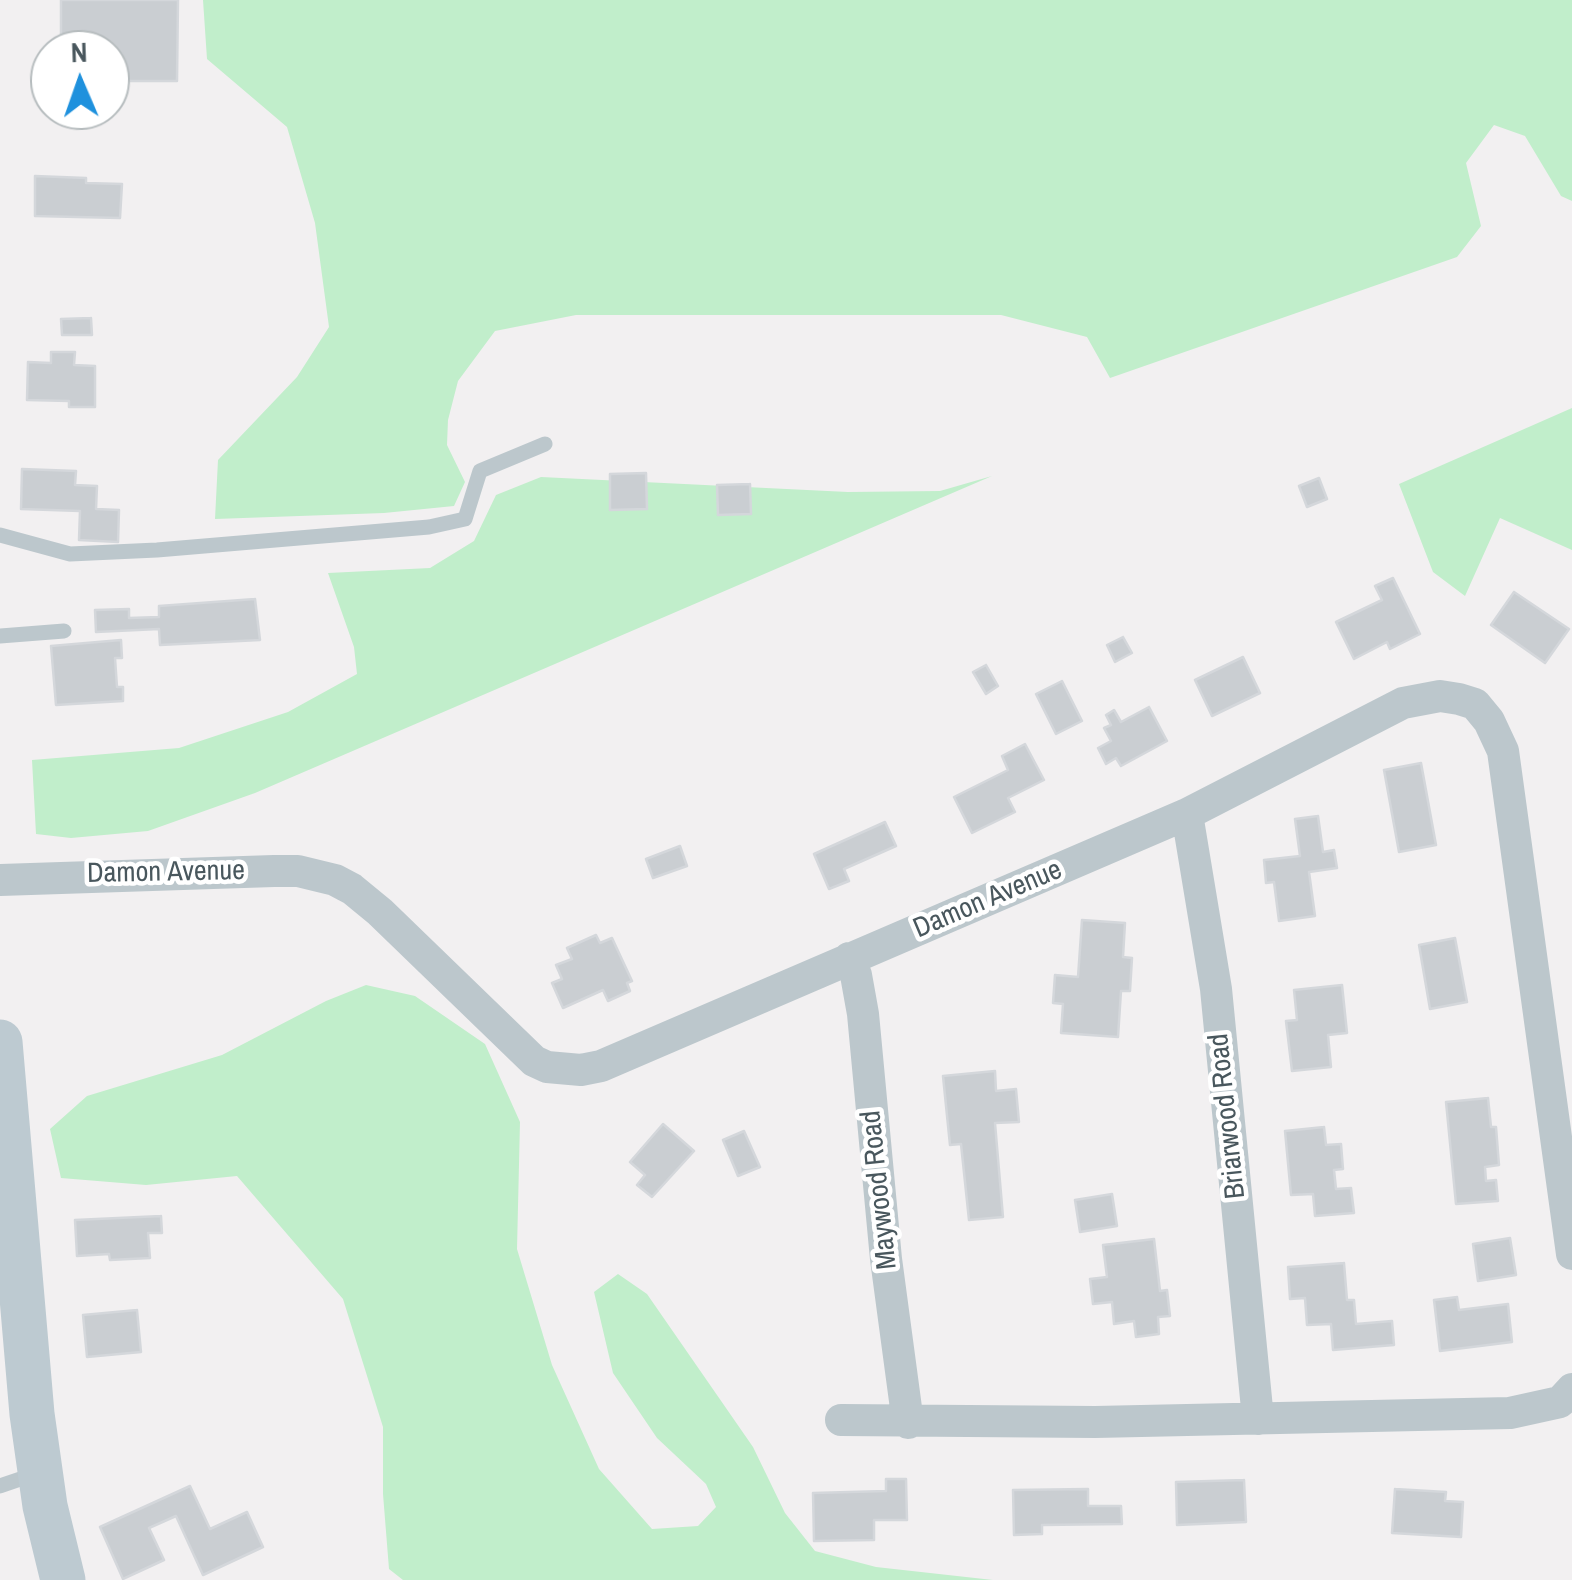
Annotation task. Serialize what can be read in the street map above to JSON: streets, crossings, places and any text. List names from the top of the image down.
{
  "streets": {
    "street": ["Damon Avenue", "Briarwood Road", "Maywood Road"]
  },
  "crossings": [
    ["Damon Avenue", "Briarwood Road"],
    ["Damon Avenue", "Maywood Road"]
  ],
  "north": "top"
}
